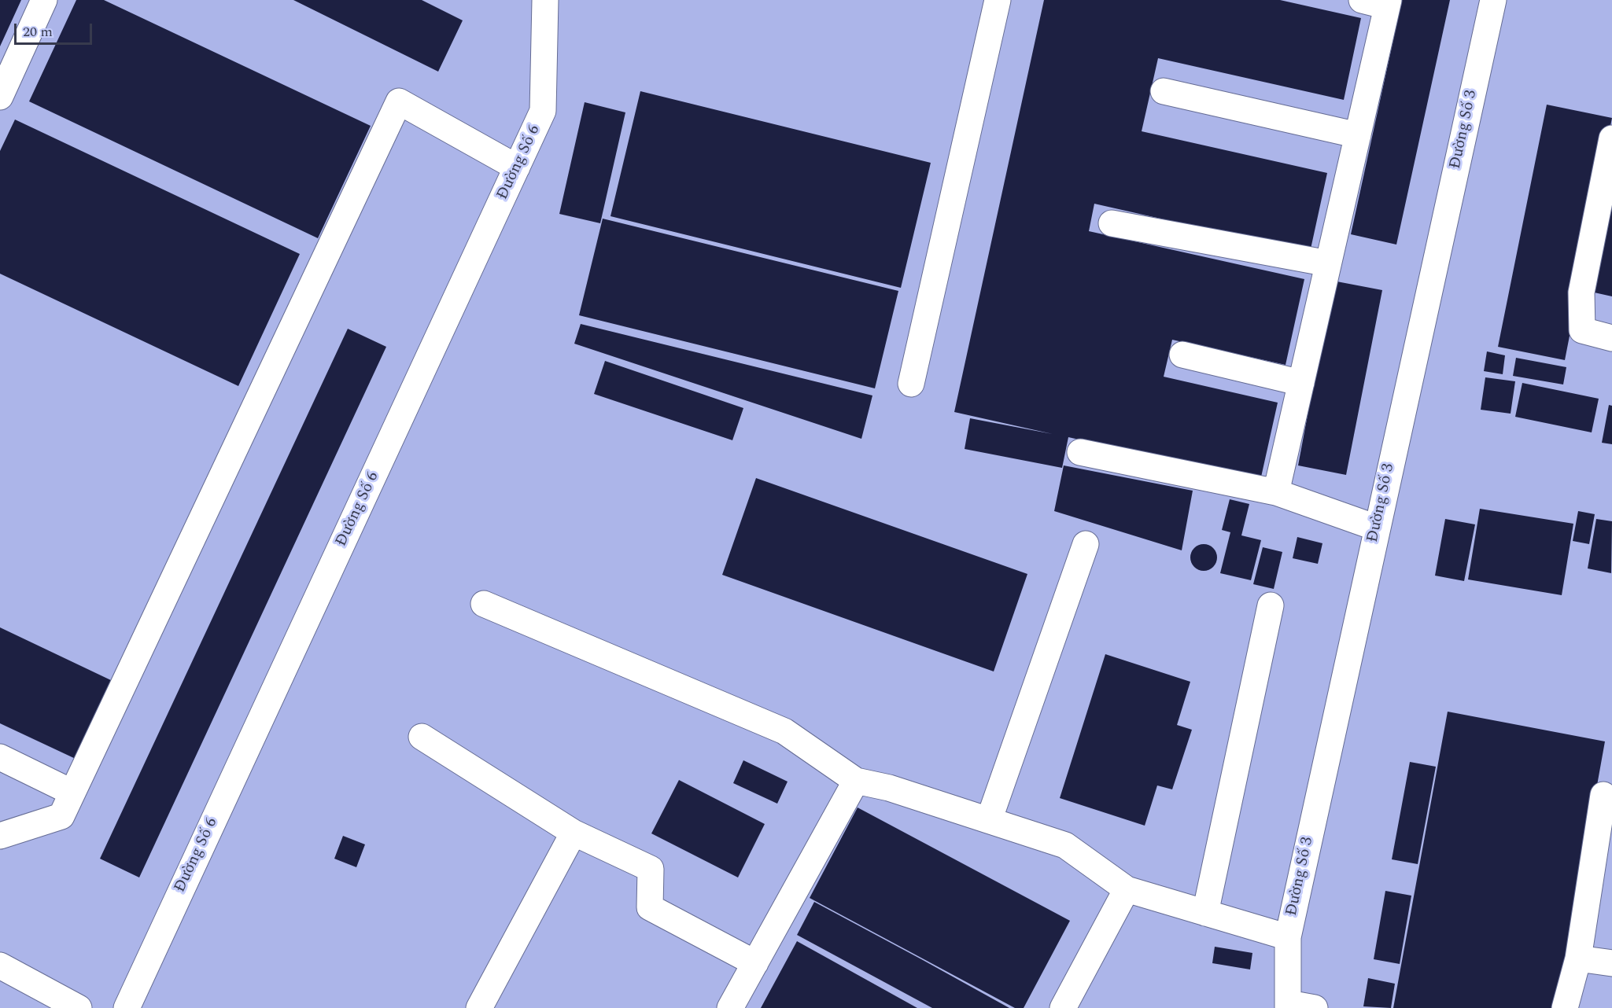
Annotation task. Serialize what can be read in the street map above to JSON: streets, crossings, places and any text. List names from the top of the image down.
{
  "streets": {
    "street": ["Đường Số 3", "Đường Số 6"]
  },
  "scale_bar": "20 m"
}
